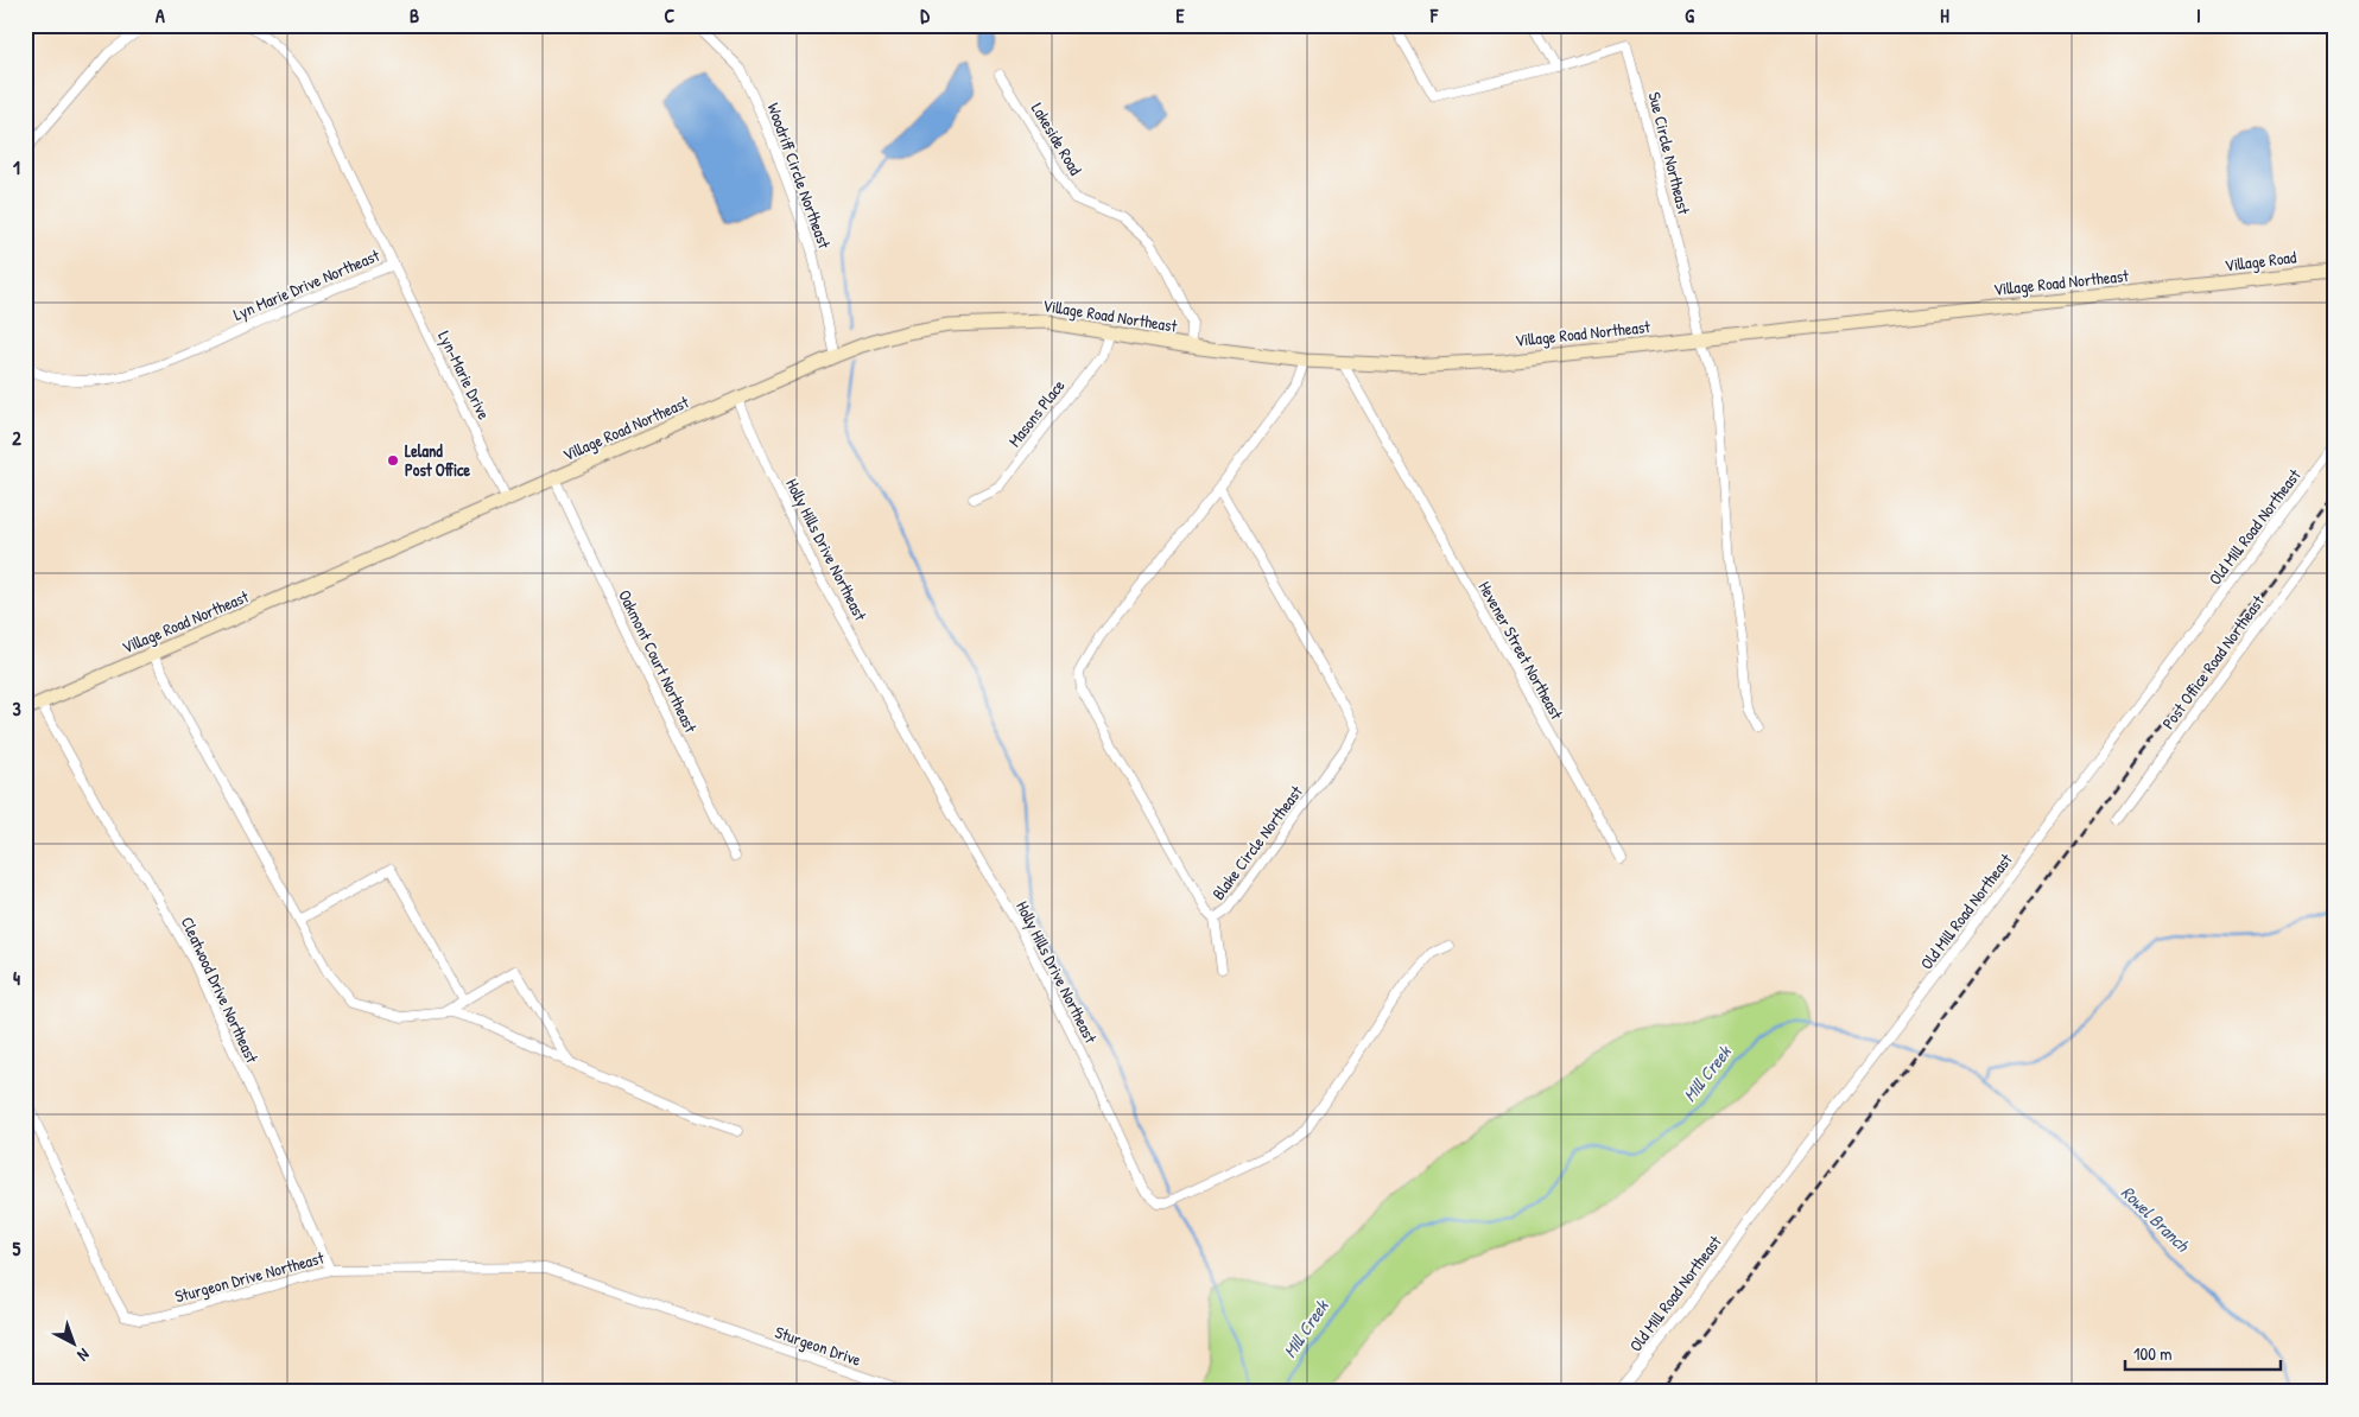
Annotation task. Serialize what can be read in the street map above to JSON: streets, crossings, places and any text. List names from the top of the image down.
{
  "streets": {
    "main road": ["Village Road", "Village Road Northeast"],
    "street": [
      "Lakeside Road",
      "Sue Circle Northeast",
      "Woodriff Circle Northeast",
      "Lyn Marie Drive Northeast",
      "Lyn-Marie Drive",
      "Masons Place",
      "Old Mill Road Northeast",
      "Holly Hills Drive Northeast",
      "Hevener Street Northeast",
      "Oakmont Court Northeast",
      "Post Office Road Northeast",
      "Blake Circle Northeast",
      "Cleatwood Drive Northeast",
      "Sturgeon Drive Northeast",
      "Sturgeon Drive"
    ]
  },
  "crossings": [
    ["Lakeside Road", "Village Road Northeast"],
    ["Sue Circle Northeast", "Village Road Northeast"],
    ["Woodriff Circle Northeast", "Village Road Northeast"],
    ["Village Road", "Village Road Northeast"],
    ["Village Road Northeast", "Lyn-Marie Drive"],
    ["Village Road Northeast", "Masons Place"],
    ["Village Road Northeast", "Holly Hills Drive Northeast"],
    ["Village Road Northeast", "Hevener Street Northeast"],
    ["Village Road Northeast", "Oakmont Court Northeast"],
    ["Village Road Northeast", "Blake Circle Northeast"],
    ["Village Road Northeast", "Cleatwood Drive Northeast"],
    ["Lyn Marie Drive Northeast", "Lyn-Marie Drive"],
    ["Cleatwood Drive Northeast", "Sturgeon Drive Northeast"],
    ["Sturgeon Drive Northeast", "Sturgeon Drive"]
  ],
  "water": ["Mill Creek", "Rowel Branch"],
  "places": ["Leland Post Office"],
  "scale_bar": "100 m",
  "north": "bottom right",
  "grid": {
    "columns": [
      "A",
      "B",
      "C",
      "D",
      "E",
      "F",
      "G",
      "H",
      "I"
    ],
    "rows": [
      "1",
      "2",
      "3",
      "4",
      "5"
    ]
  }
}
